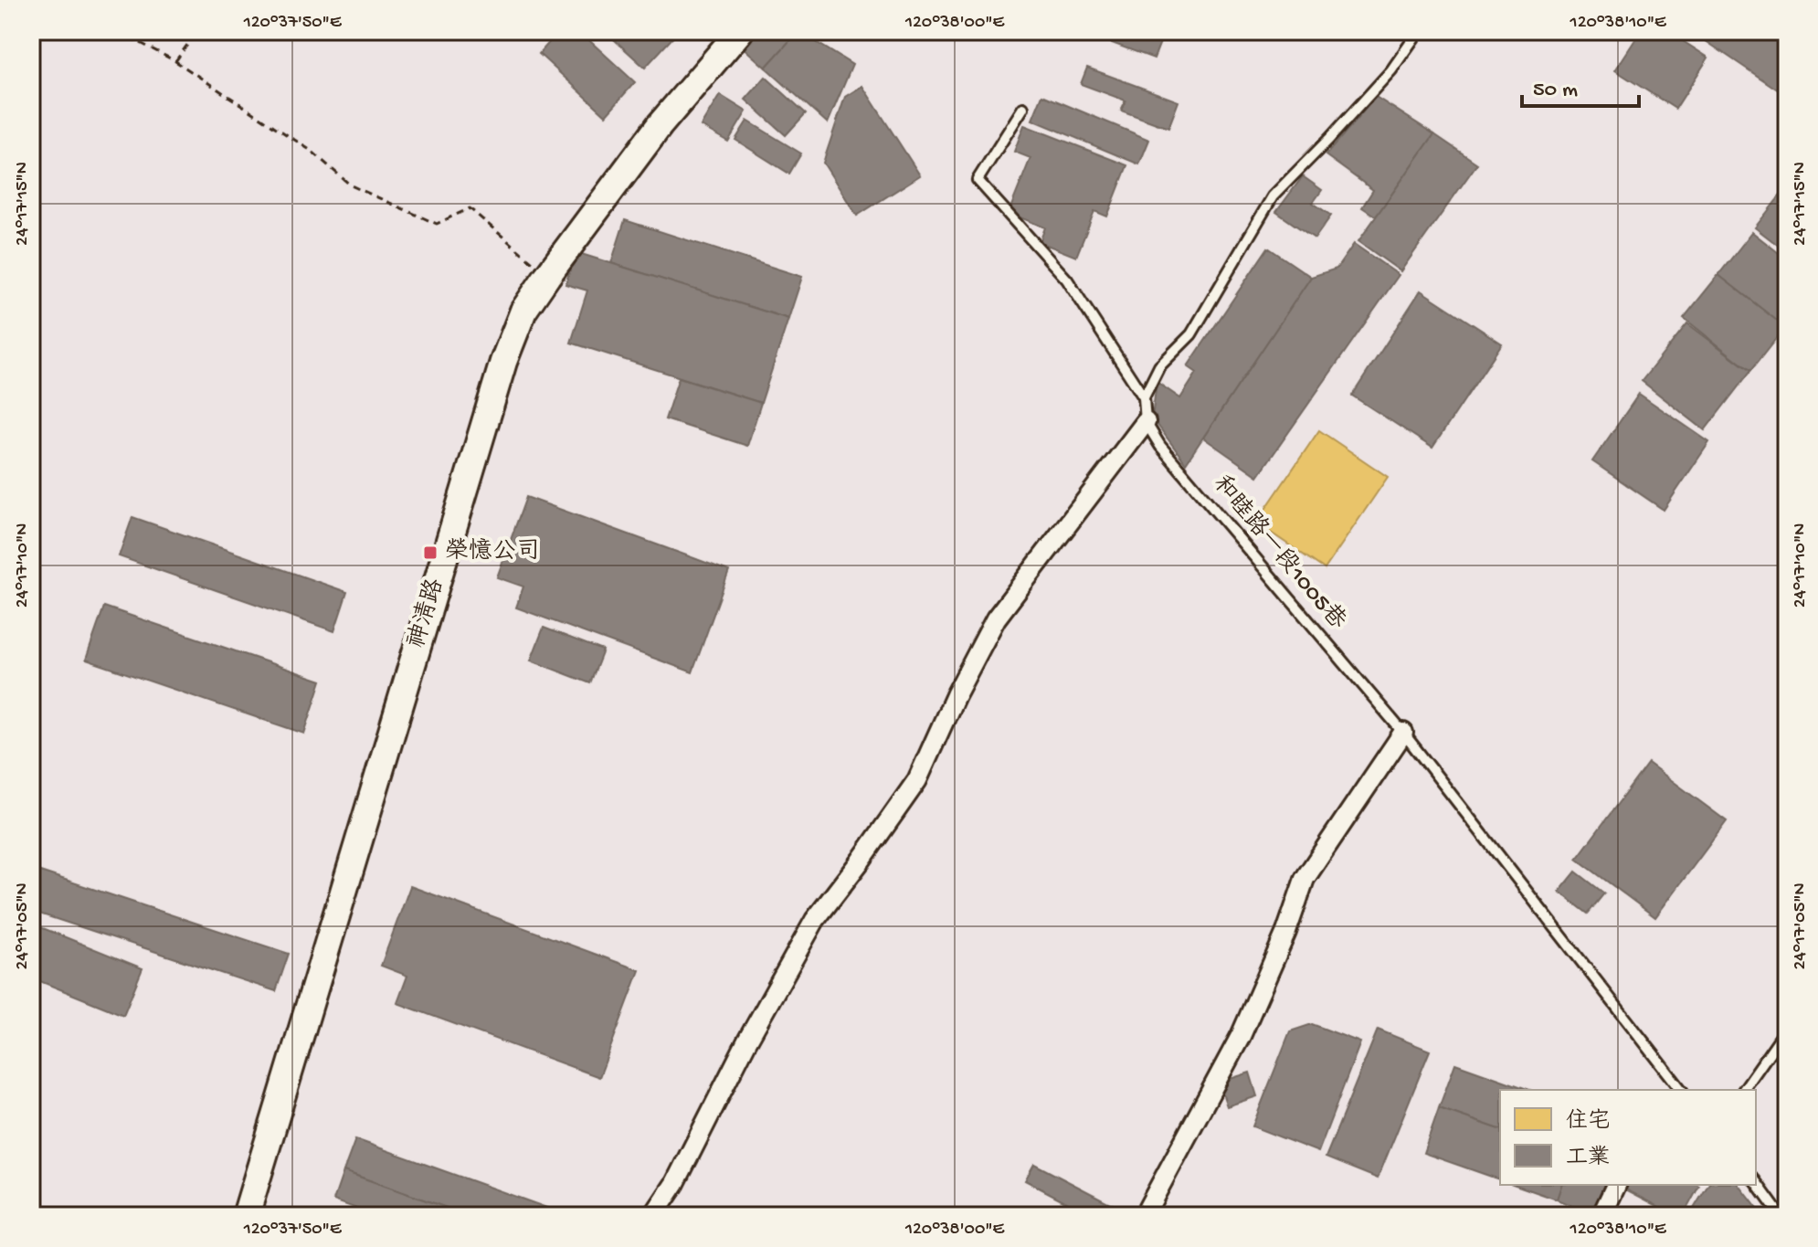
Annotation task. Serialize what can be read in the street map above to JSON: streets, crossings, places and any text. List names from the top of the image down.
{
  "streets": {
    "street": ["神清路"],
    "lane": ["和睦路一段1005巷"]
  },
  "places": {
    "transit": ["榮憶公司"]
  },
  "legend": ["住宅", "工業"],
  "scale_bar": "50 m",
  "coordinates": [
    "120°37'50\"E",
    "120°38'00\"E",
    "120°38'10\"E",
    "24°17'15\"N",
    "24°17'10\"N",
    "24°17'05\"N"
  ]
}
